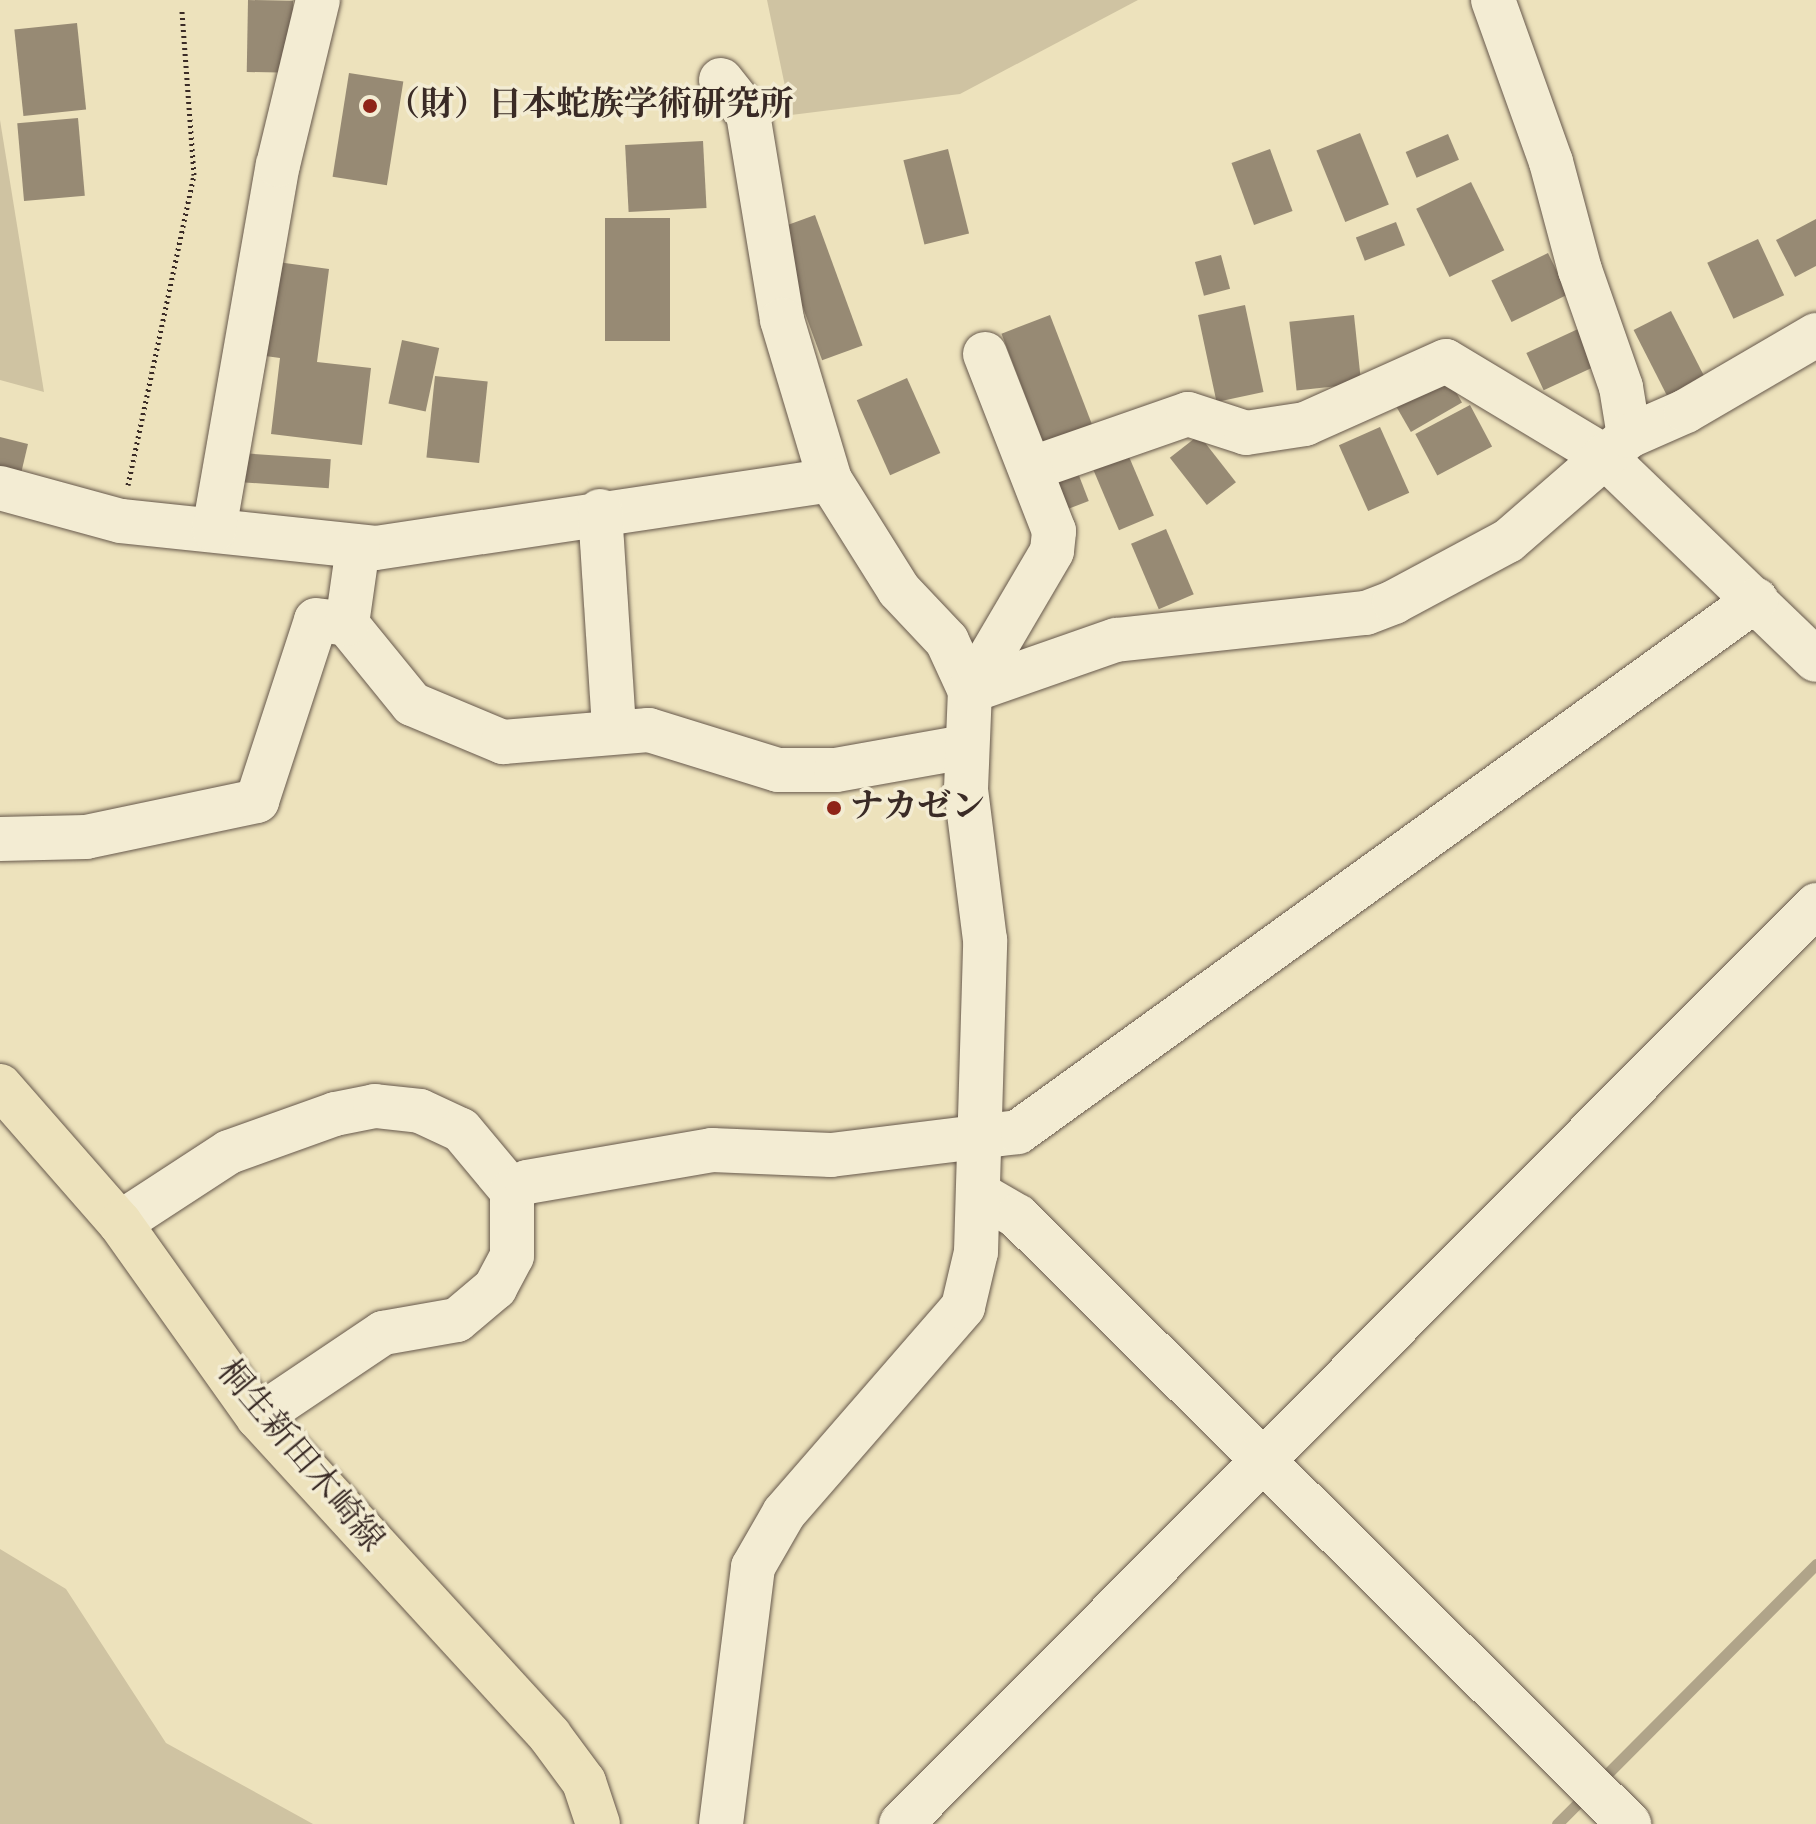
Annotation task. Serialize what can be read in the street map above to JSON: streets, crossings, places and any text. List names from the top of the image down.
{
  "streets": {
    "main road": ["桐生新田木崎線"]
  },
  "places": ["（財）日本蛇族学術研究所", "ナカゼン"]
}
